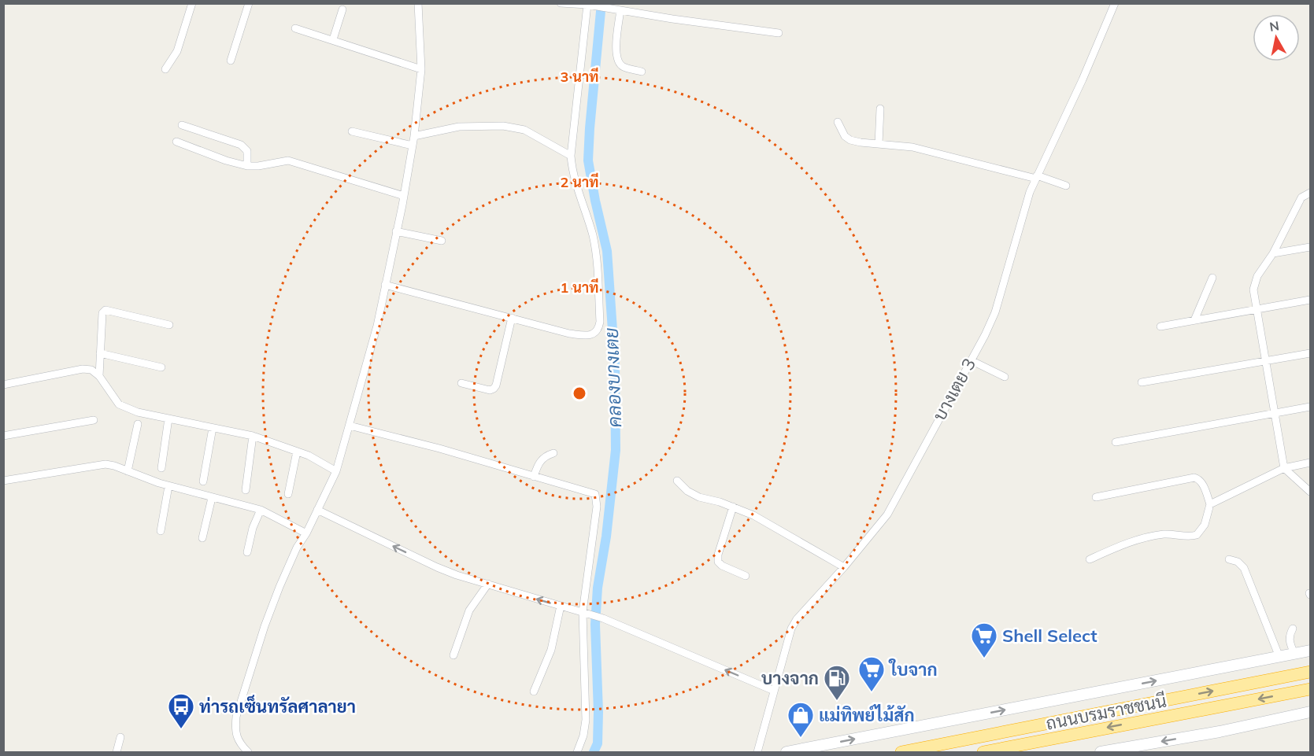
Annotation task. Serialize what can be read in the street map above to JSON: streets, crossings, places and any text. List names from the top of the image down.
{
  "streets": {
    "highway": ["ถนนบรมราชชนนี"],
    "street": ["บางเตย 3"]
  },
  "water": ["คลองบางเตย"],
  "places": {
    "supermarket": ["Shell Select", "ใบจาก"],
    "fuel station": ["บางจาก"],
    "bus stop": ["ท่ารถเซ็นทรัลศาลายา"],
    "shop": ["แม่ทิพย์ไม้สัก"]
  },
  "north": "top",
  "rings": ["3 นาที", "2 นาที", "1 นาที"]
}
